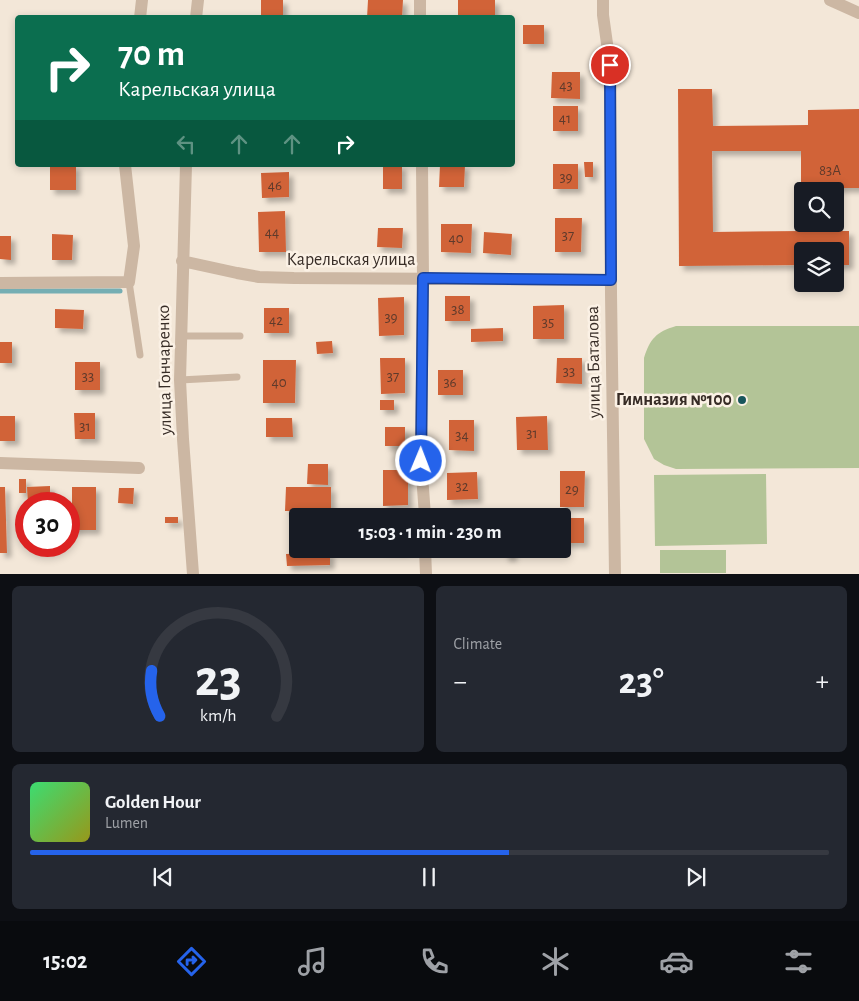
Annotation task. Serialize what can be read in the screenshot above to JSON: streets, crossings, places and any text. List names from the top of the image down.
{
  "streets": {
    "street": ["Карельская улица", "улица Баталова", "улица Гончаренко"]
  },
  "crossings": [
    ["Карельская улица", "улица Баталова"],
    ["Карельская улица", "улица Гончаренко"]
  ],
  "places": ["Гимназия №100"],
  "house_numbers": [
    "43",
    "41",
    "83А",
    "39",
    "46",
    "44",
    "37",
    "40",
    "38",
    "39",
    "42",
    "35",
    "33",
    "33",
    "37",
    "40",
    "36",
    "31",
    "31",
    "34",
    "32",
    "29"
  ],
  "page": {
    "turn": ["70 m", "Карельская улица"],
    "limit": "30",
    "trip": "15:03 · 1 min · 230 m",
    "tile": "Climate",
    "heat": ["−", "23°", "+"],
    "song": ["Golden Hour", "Lumen"],
    "tabs": "15:02",
    "gauge": ["23", "km/h"]
  }
}
